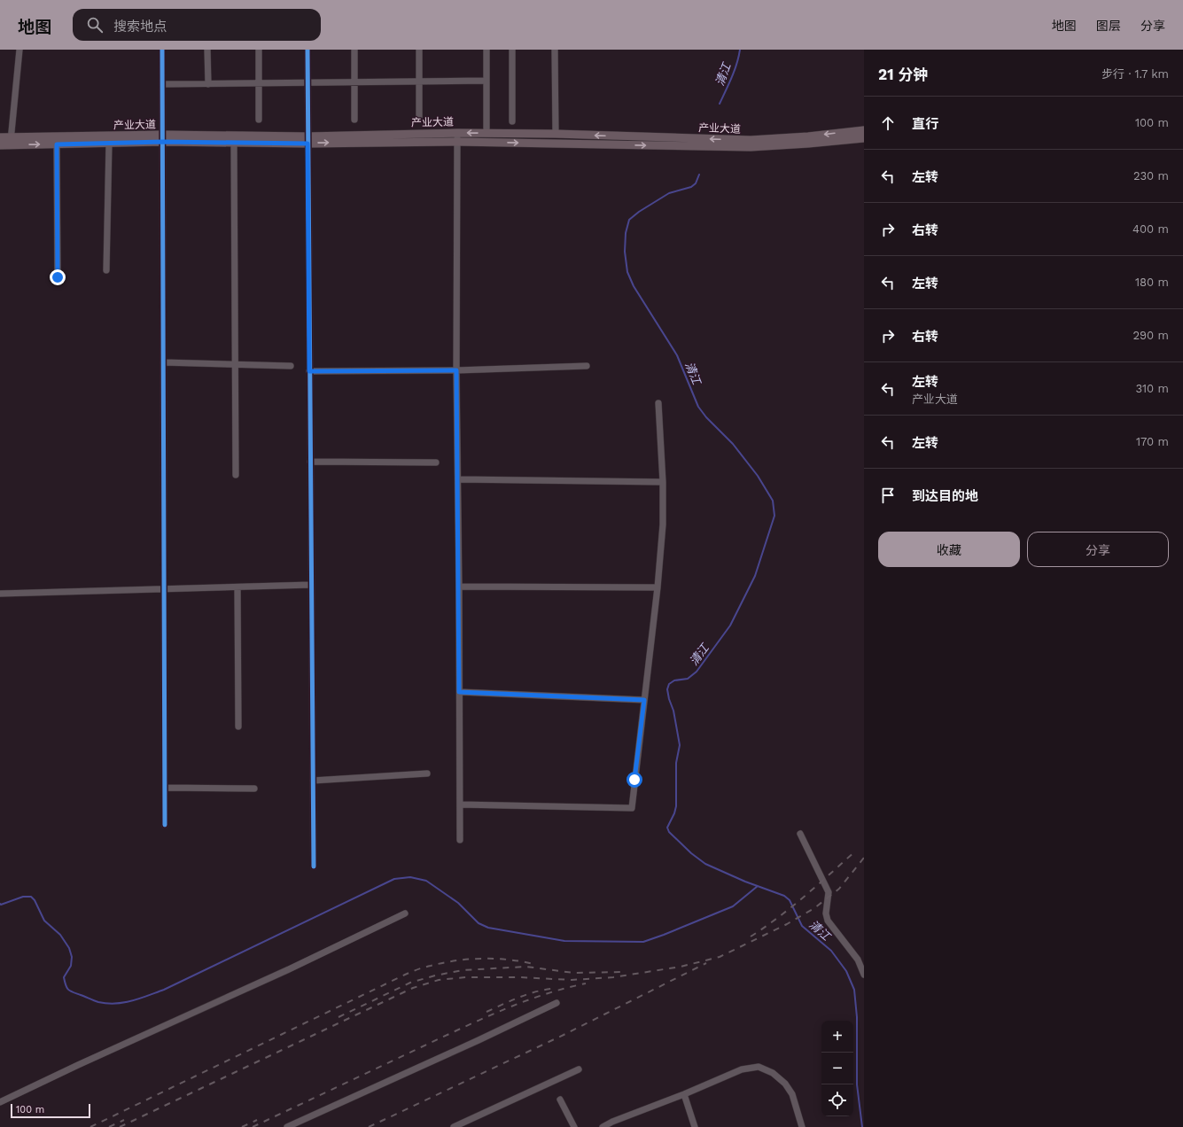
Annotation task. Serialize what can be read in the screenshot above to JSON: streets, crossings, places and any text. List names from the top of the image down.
{
  "streets": {
    "main road": ["产业大道"]
  },
  "water": ["清江"],
  "scale_bar": "100 m",
  "page": {
    "header": "地图",
    "search": "搜索地点",
    "nav": ["地图", "图层", "分享"],
    "heading": ["21 分钟", "步行 · 1.7 km"],
    "list": [
      ["直行", "100 m"],
      ["左转", "230 m"],
      ["右转", "400 m"],
      ["左转", "180 m"],
      ["右转", "290 m"],
      ["左转", "产业大道", "310 m"],
      ["左转", "170 m"],
      "到达目的地"
    ],
    "buttons": ["收藏", "分享"],
    "map_buttons": ["+", "−"],
    "scale": "100 m"
  }
}
